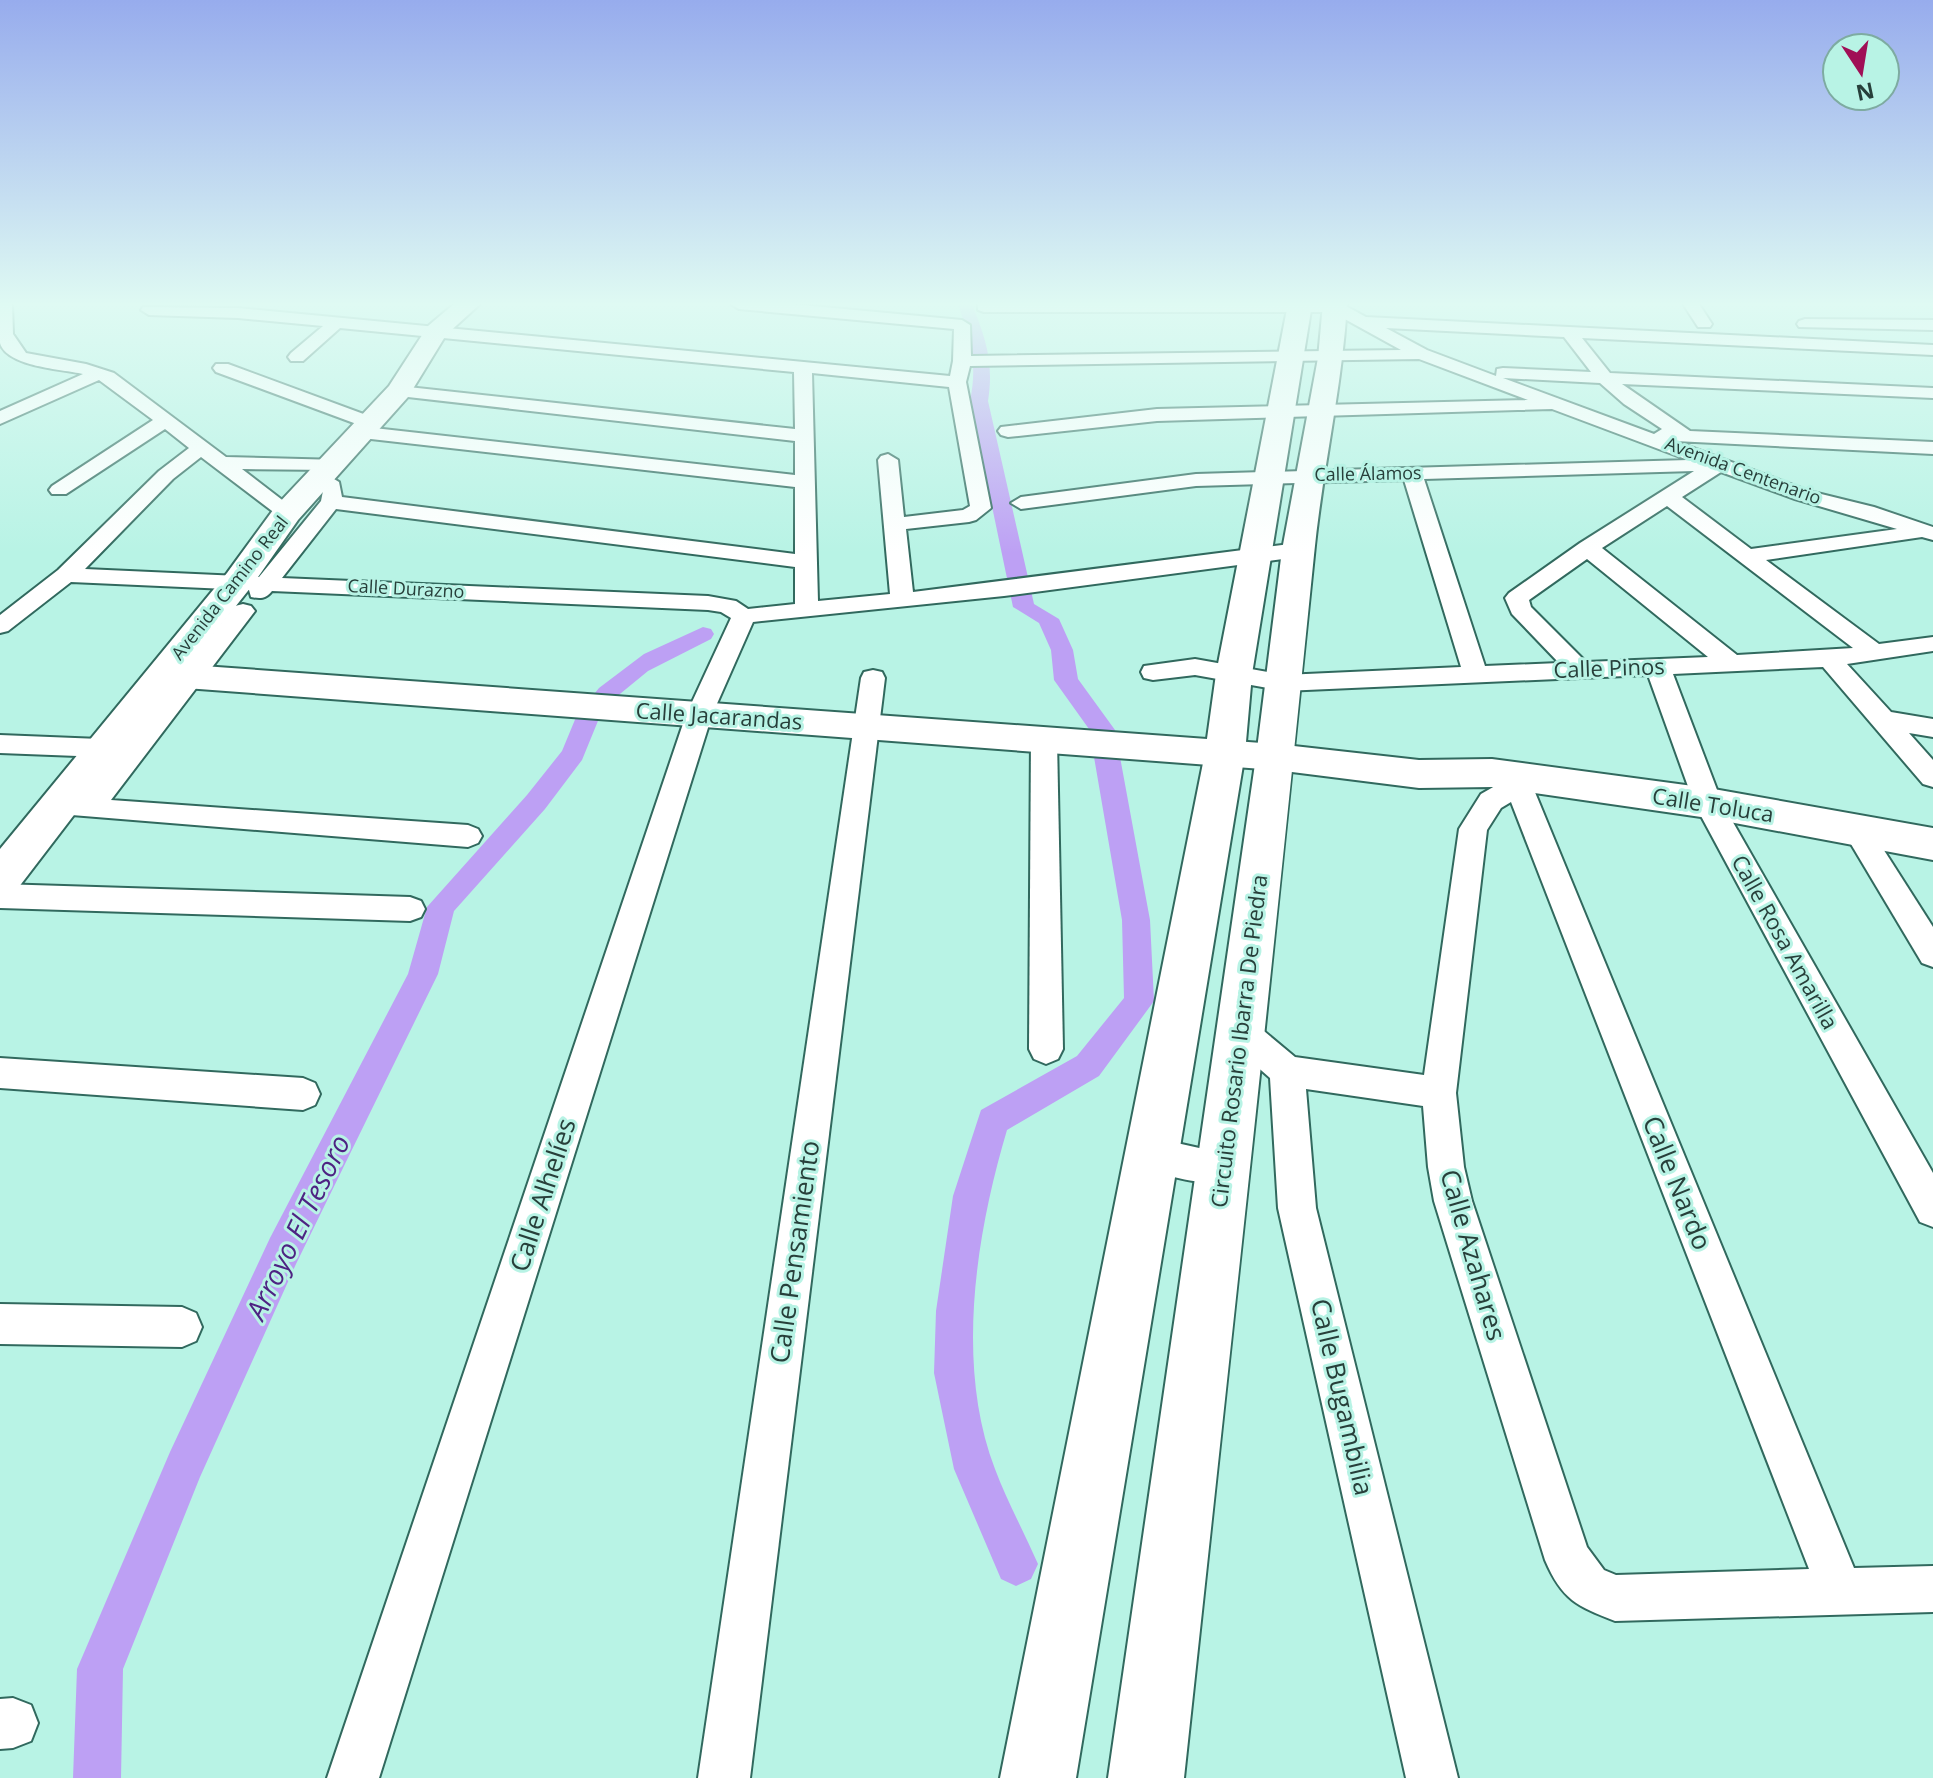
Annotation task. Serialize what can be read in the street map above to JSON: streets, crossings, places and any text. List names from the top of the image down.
{
  "streets": {
    "main road": [
      "Avenida Camino Real",
      "Calle Jacarandas",
      "Calle Toluca",
      "Circuito Rosario Ibarra De Piedra"
    ],
    "street": [
      "Avenida Centenario",
      "Calle Álamos",
      "Calle Durazno",
      "Calle Pinos",
      "Calle Rosa Amarilla",
      "Calle Nardo",
      "Calle Alhelíes",
      "Calle Pensamiento",
      "Calle Azahares",
      "Calle Bugambilia"
    ]
  },
  "crossings": [
    ["Avenida Centenario", "Calle Álamos"],
    ["Calle Álamos", "Circuito Rosario Ibarra De Piedra"],
    ["Avenida Camino Real", "Calle Durazno"],
    ["Avenida Camino Real", "Calle Jacarandas"],
    ["Calle Durazno", "Calle Alhelíes"],
    ["Calle Pinos", "Calle Rosa Amarilla"],
    ["Calle Pinos", "Circuito Rosario Ibarra De Piedra"],
    ["Calle Jacarandas", "Calle Toluca"],
    ["Calle Jacarandas", "Circuito Rosario Ibarra De Piedra"],
    ["Calle Jacarandas", "Calle Alhelíes"],
    ["Calle Jacarandas", "Calle Pensamiento"],
    ["Calle Toluca", "Calle Rosa Amarilla"],
    ["Calle Toluca", "Circuito Rosario Ibarra De Piedra"],
    ["Calle Toluca", "Calle Nardo"],
    ["Calle Toluca", "Calle Azahares"],
    ["Calle Nardo", "Calle Azahares"]
  ],
  "water": ["Arroyo El Tesoro"],
  "north": "bottom"
}
